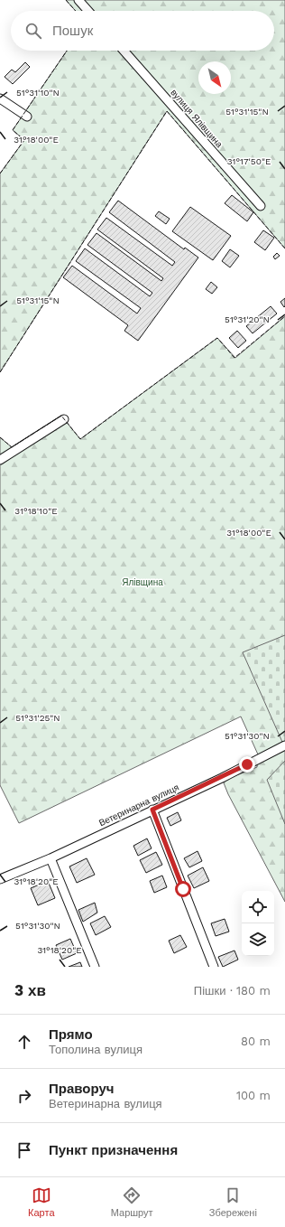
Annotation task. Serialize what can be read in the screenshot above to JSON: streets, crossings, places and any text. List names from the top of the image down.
{
  "streets": {
    "street": ["вулиця Ялівщина", "Ветеринарна вулиця"]
  },
  "parks": ["Ялівщина"],
  "north": "bottom right",
  "page": {
    "search": "Пошук",
    "heading": ["3 хв", "Пішки · 180 m"],
    "list": [
      ["Прямо", "Тополина вулиця", "80 m"],
      ["Праворуч", "Ветеринарна вулиця", "100 m"],
      "Пункт призначення"
    ],
    "nav": ["Карта", "Маршрут", "Збережені"]
  },
  "coordinates": [
    "51°31'10\"N",
    "51°31'15\"N",
    "31°18'00\"E",
    "31°17'50\"E",
    "51°31'20\"N",
    "31°18'10\"E",
    "51°31'25\"N",
    "51°31'30\"N",
    "31°18'20\"E"
  ]
}
